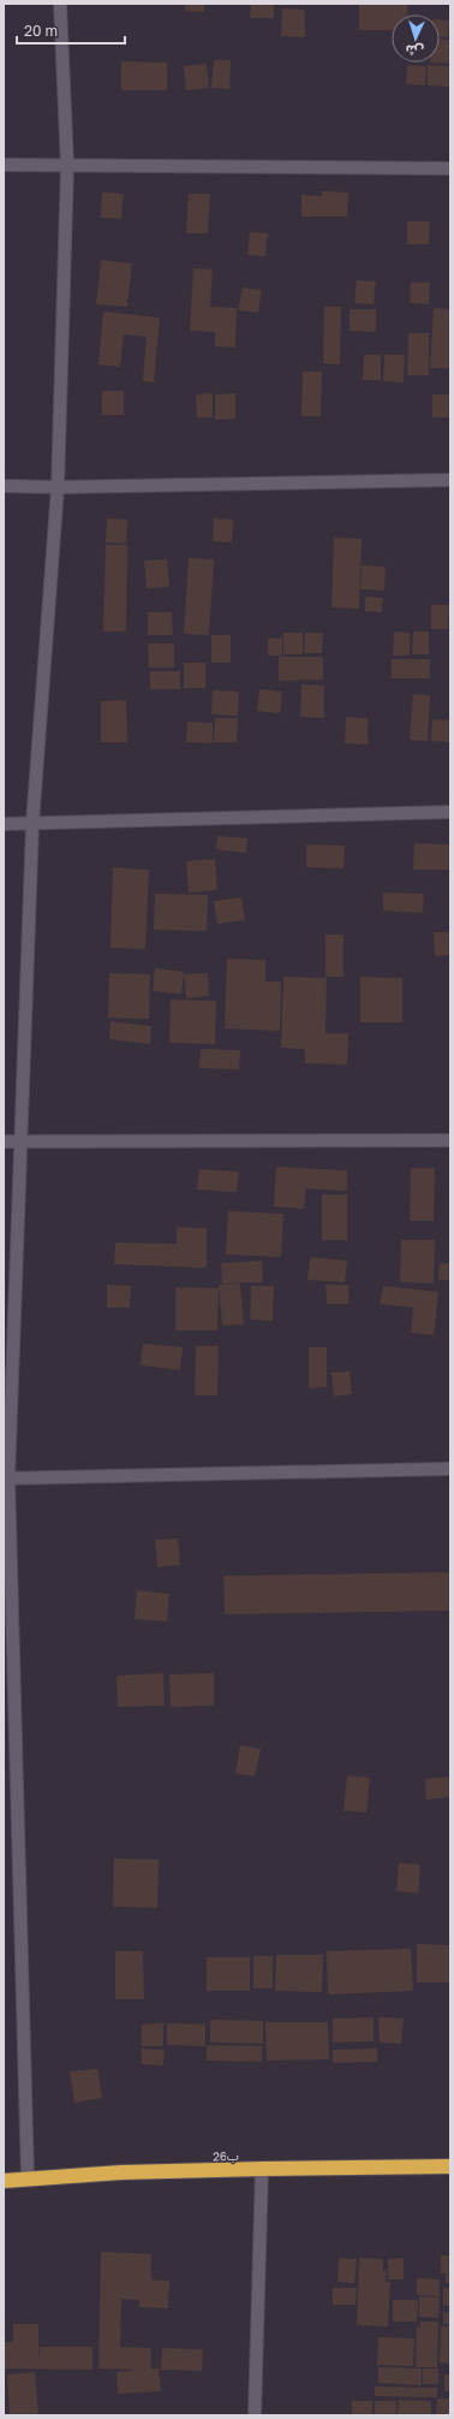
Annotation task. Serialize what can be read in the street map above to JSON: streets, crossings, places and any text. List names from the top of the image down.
{
  "streets": {
    "highway": ["26ب"]
  },
  "scale_bar": "20 m",
  "north": "bottom"
}
